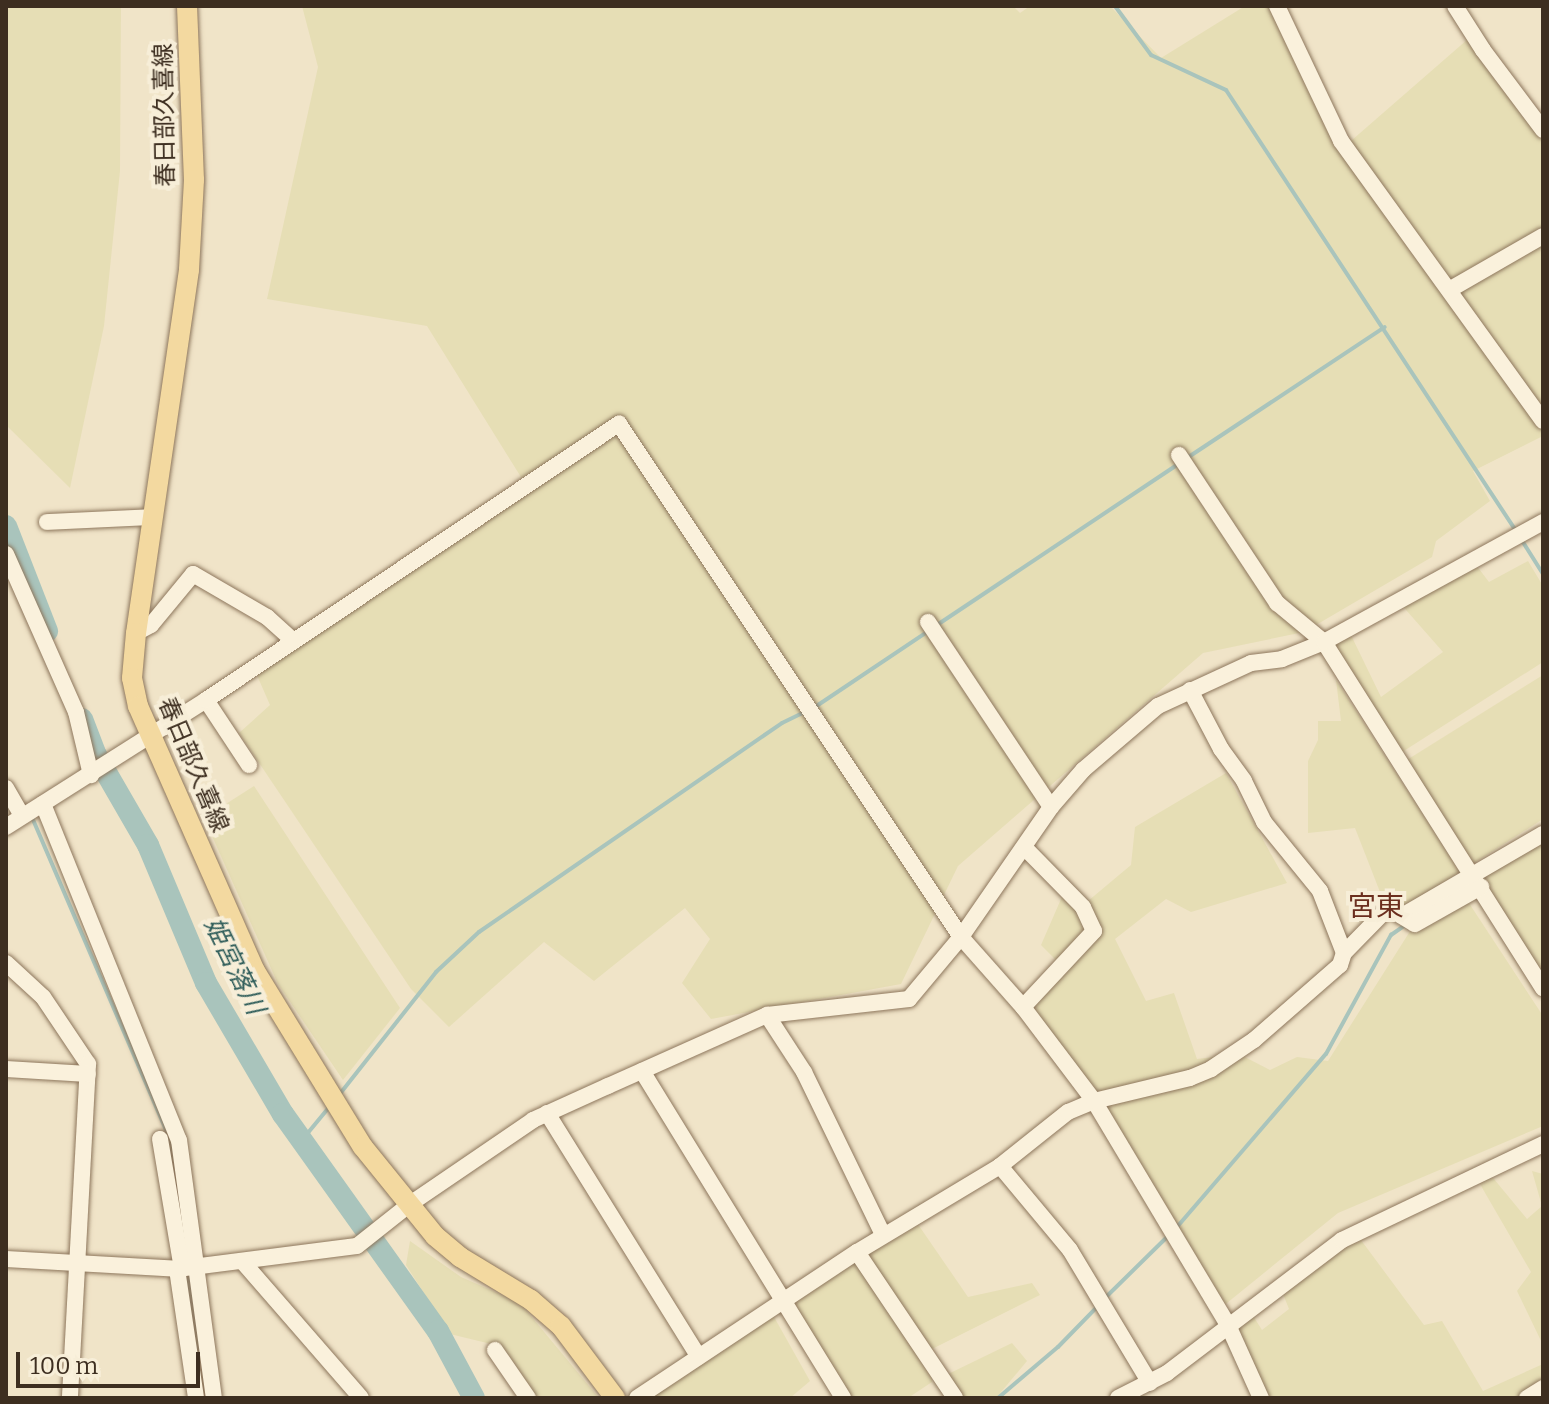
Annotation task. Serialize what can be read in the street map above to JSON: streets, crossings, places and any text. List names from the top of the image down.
{
  "streets": {
    "main road": ["春日部久喜線"]
  },
  "districts": ["宮東"],
  "water": ["姫宮落川"],
  "scale_bar": "100 m"
}
